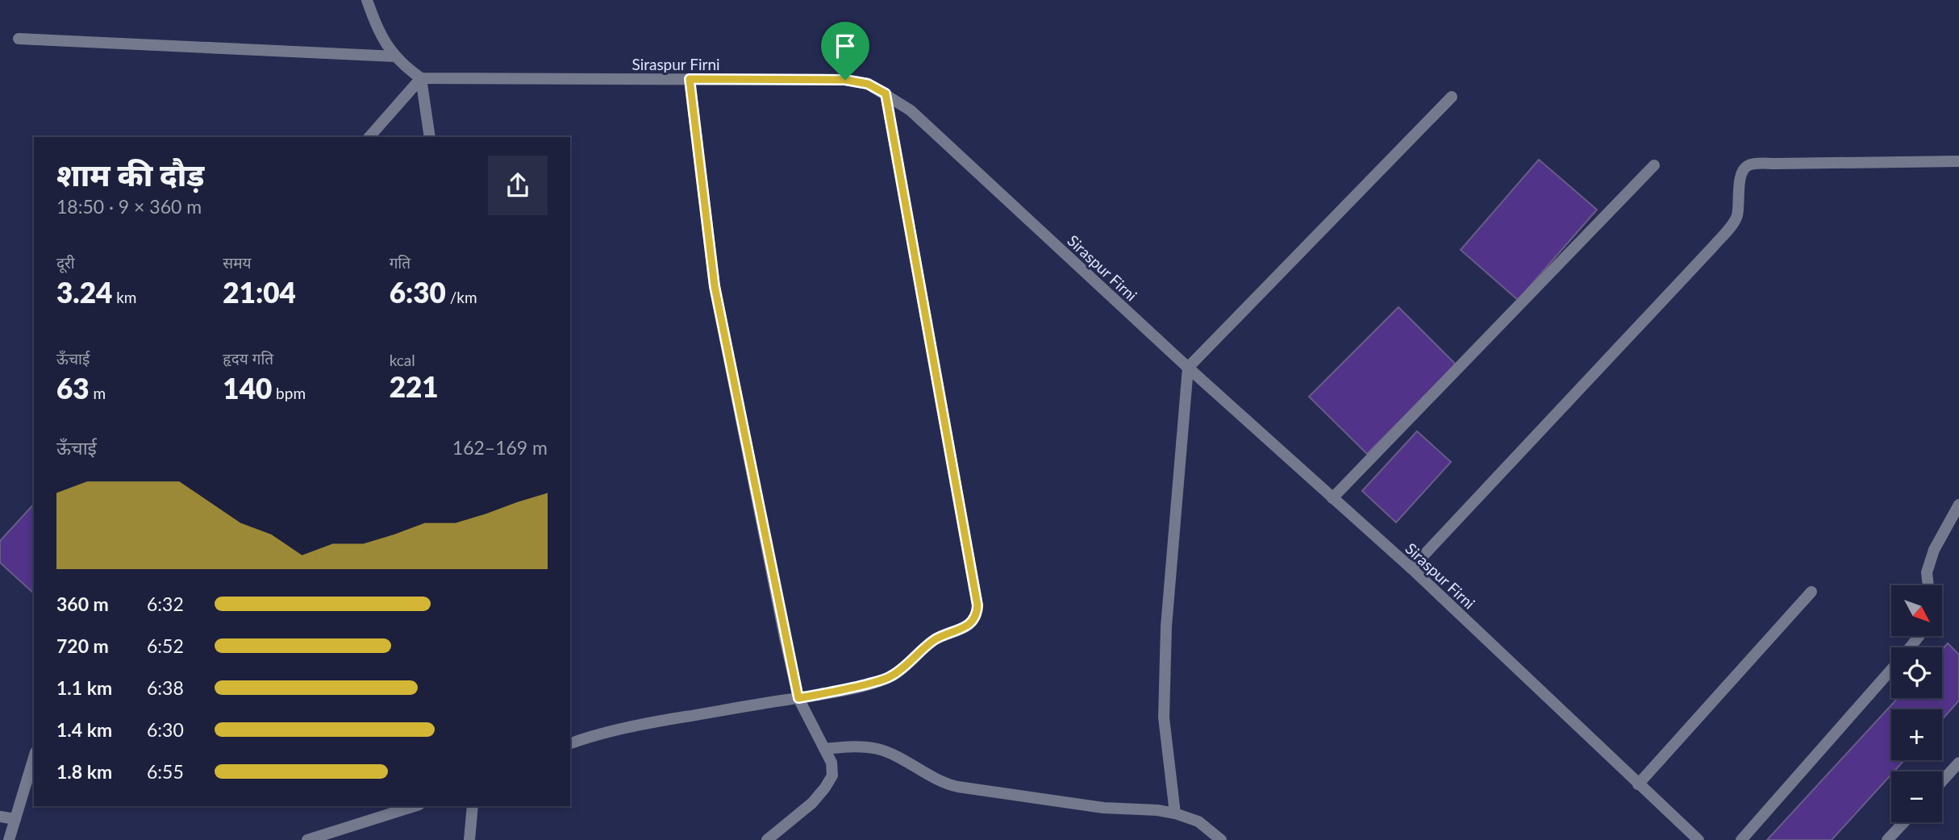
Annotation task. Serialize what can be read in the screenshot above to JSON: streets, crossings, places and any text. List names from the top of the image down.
{
  "streets": {
    "street": ["Siraspur Firni"]
  },
  "north": "bottom right",
  "page": {
    "heading": ["शाम की दौड़", "18:50 · 9 × 360 m"],
    "stats": [
      ["दूरी", "3.24 km"],
      ["समय", "21:04"],
      ["गति", "6:30 /km"],
      ["ऊँचाई", "63 m"],
      ["हृदय गति", "140 bpm"],
      ["kcal", "221"]
    ],
    "chart": ["ऊँचाई", "162–169 m"],
    "list": [
      {
        "name": "360 m",
        "note": "6:32"
      },
      {
        "name": "720 m",
        "note": "6:52"
      },
      {
        "name": "1.1 km",
        "note": "6:38"
      },
      {
        "name": "1.4 km",
        "note": "6:30"
      },
      {
        "name": "1.8 km",
        "note": "6:55"
      }
    ],
    "map_buttons": ["+", "−"]
  }
}
